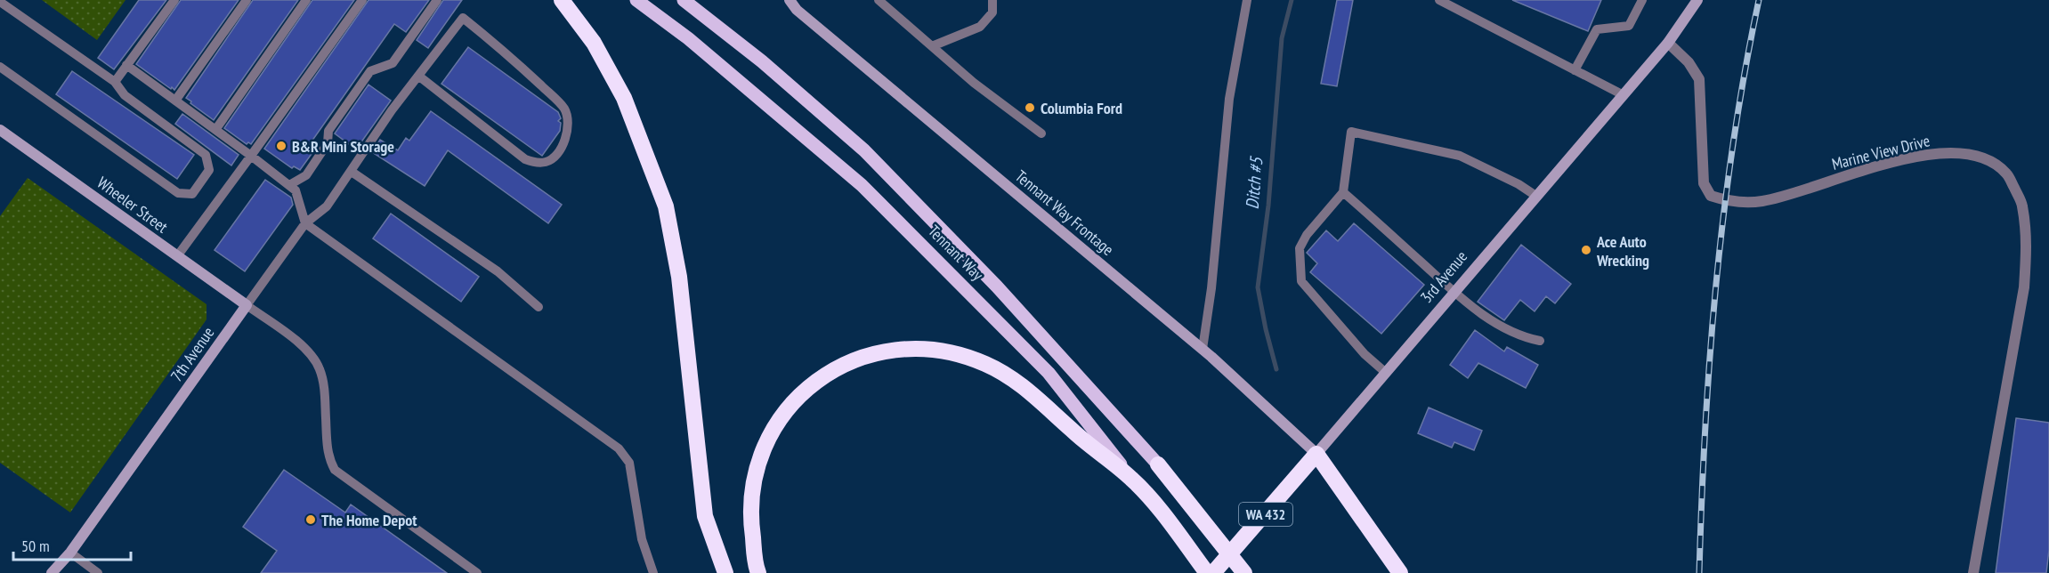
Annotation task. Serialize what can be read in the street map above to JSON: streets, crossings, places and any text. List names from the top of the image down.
{
  "streets": {
    "highway": ["Tennant Way", "3rd Avenue", "WA 432"],
    "main road": ["Wheeler Street", "Tennant Way Frontage", "7th Avenue"],
    "street": ["Marine View Drive"]
  },
  "crossings": [
    ["Marine View Drive", "3rd Avenue"],
    ["Wheeler Street", "7th Avenue"],
    ["Tennant Way Frontage", "3rd Avenue"]
  ],
  "water": ["Ditch #5"],
  "places": [
    "Columbia Ford",
    "B&R Mini Storage",
    "Ace Auto Wrecking",
    "The Home Depot"
  ],
  "scale_bar": "50 m"
}
